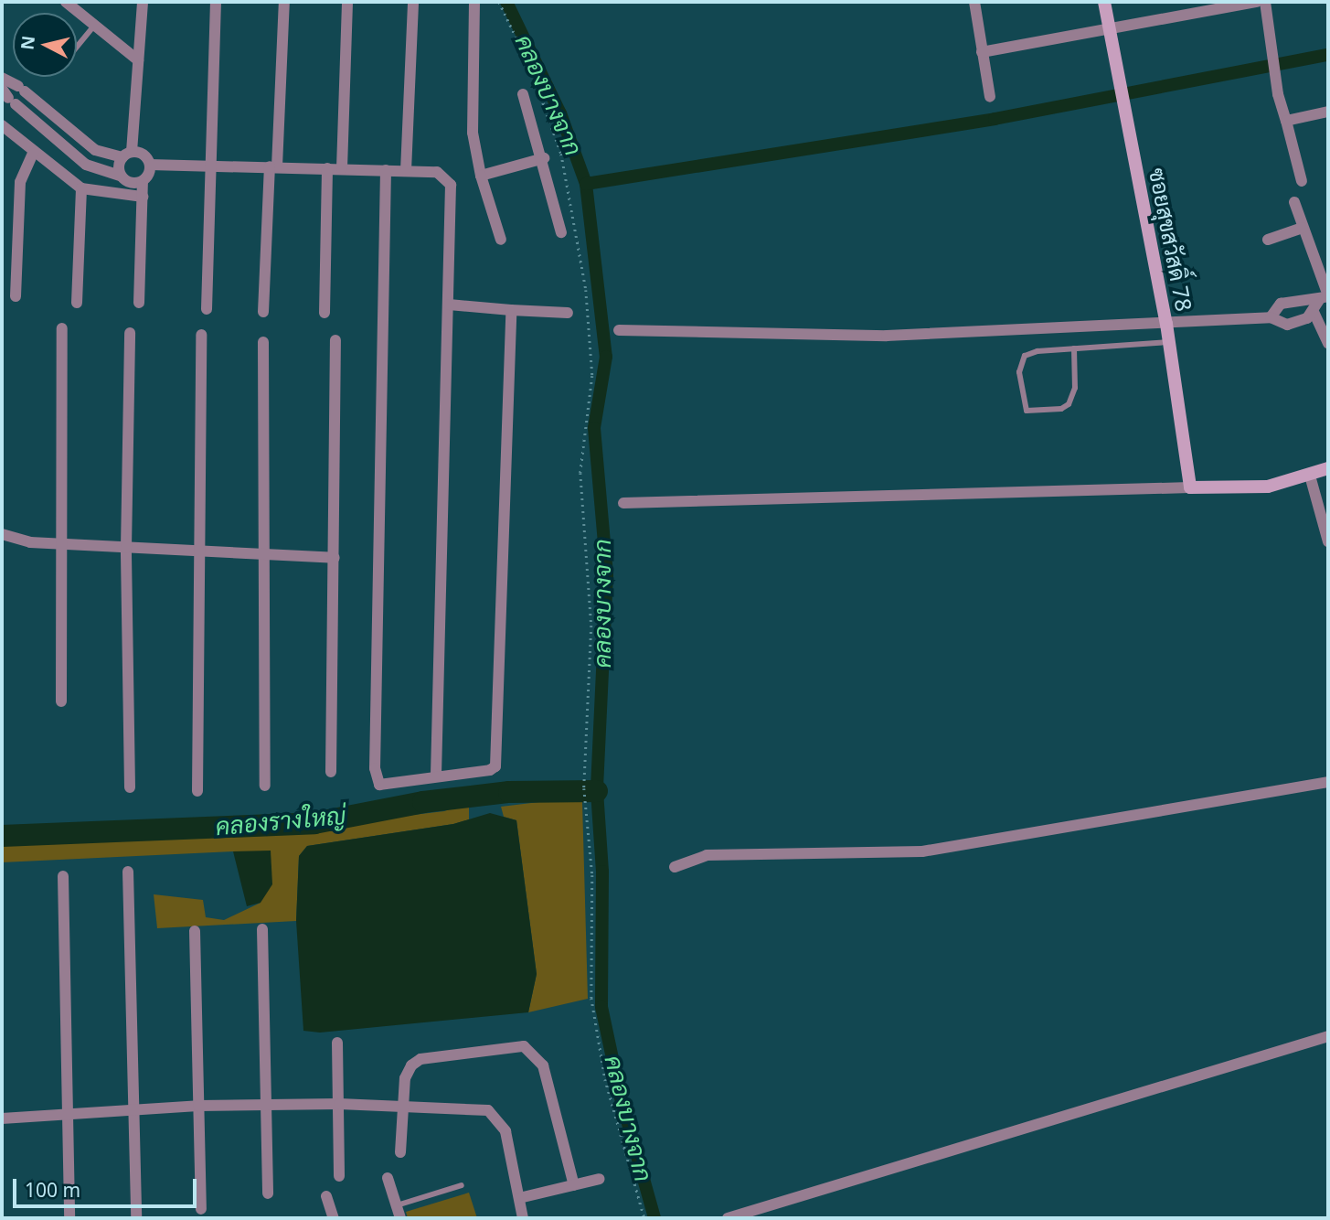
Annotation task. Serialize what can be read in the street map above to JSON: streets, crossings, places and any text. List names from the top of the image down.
{
  "streets": {
    "street": ["ซอยสุขสวัสดิ์ 78"]
  },
  "water": ["คลองบางจาก", "คลองรางใหญ่"],
  "scale_bar": "100 m",
  "north": "left"
}
